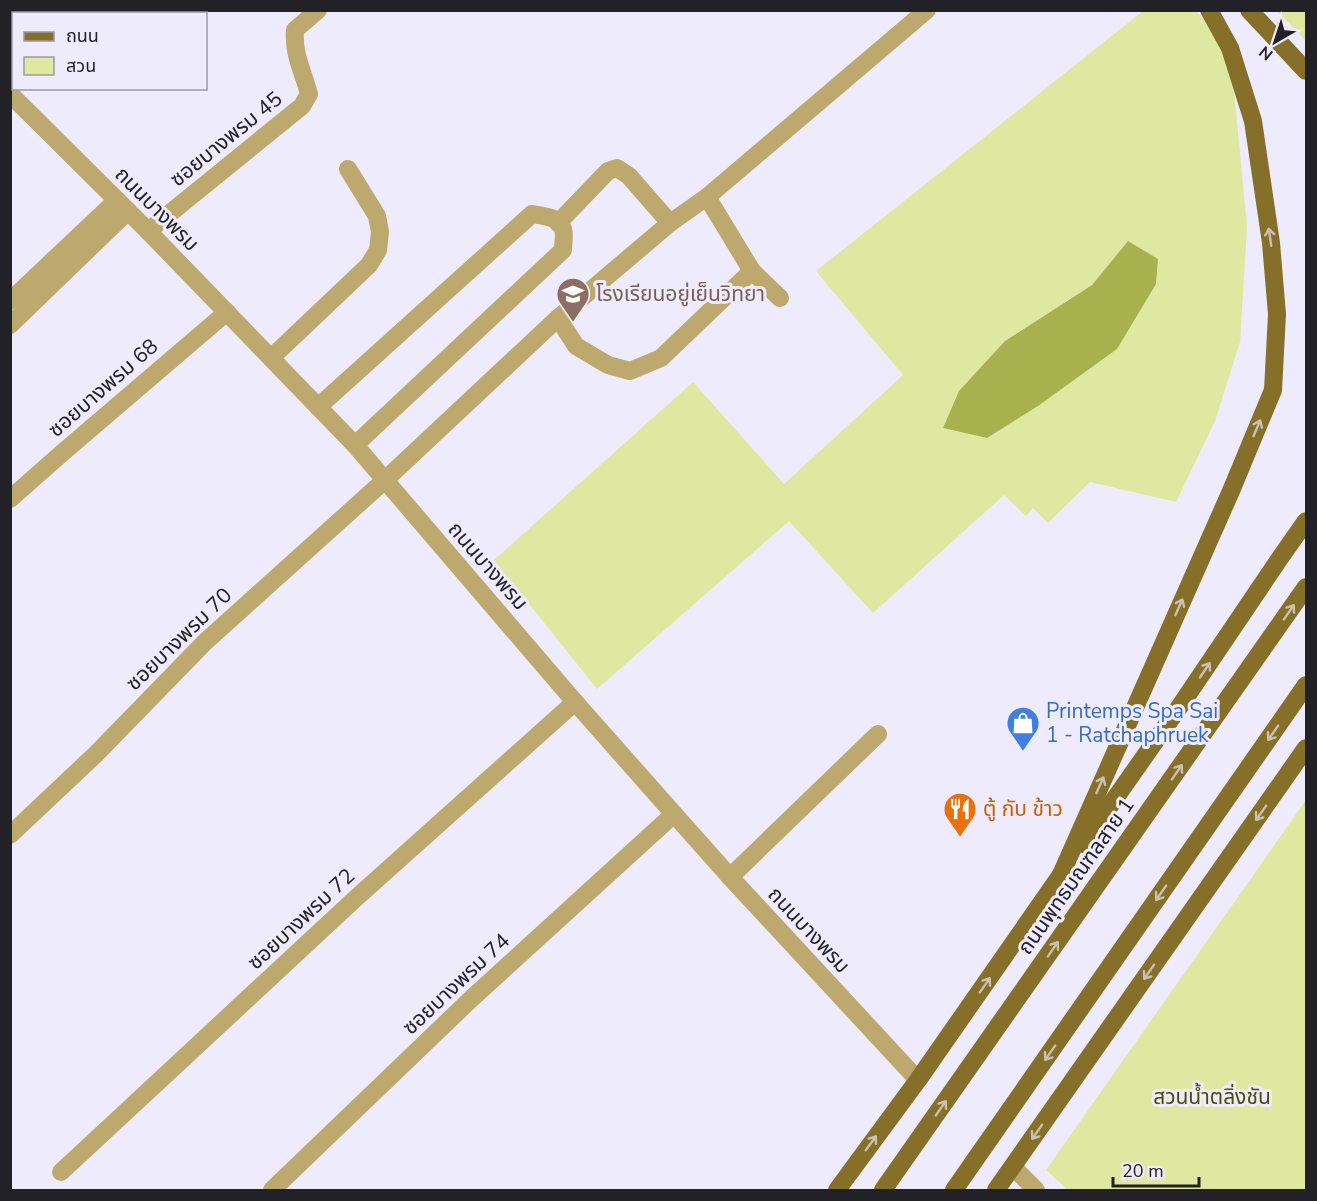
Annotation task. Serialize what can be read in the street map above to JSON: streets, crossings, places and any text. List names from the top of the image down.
{
  "streets": {
    "main road": ["ถนนพุทธมณฑลสาย 1"],
    "street": [
      "ซอยบางพรม 45",
      "ถนนบางพรม",
      "ซอยบางพรม 68",
      "ซอยบางพรม 70",
      "ซอยบางพรม 72",
      "ซอยบางพรม 74"
    ]
  },
  "crossings": [
    ["ซอยบางพรม 45", "ถนนบางพรม"],
    ["ถนนบางพรม", "ซอยบางพรม 68"],
    ["ถนนบางพรม", "ซอยบางพรม 70"],
    ["ถนนบางพรม", "ซอยบางพรม 72"],
    ["ถนนบางพรม", "ซอยบางพรม 74"]
  ],
  "parks": ["สวนน้ำตลิ่งชัน"],
  "places": {
    "school or university": ["โรงเรียนอยู่เย็นวิทยา"],
    "shop": ["Printemps Spa Sai 1 - Ratchaphruek"],
    "restaurant": ["ตู้ กับ ข้าว"]
  },
  "legend": ["ถนน", "สวน"],
  "scale_bar": "20 m",
  "north": "bottom left"
}
